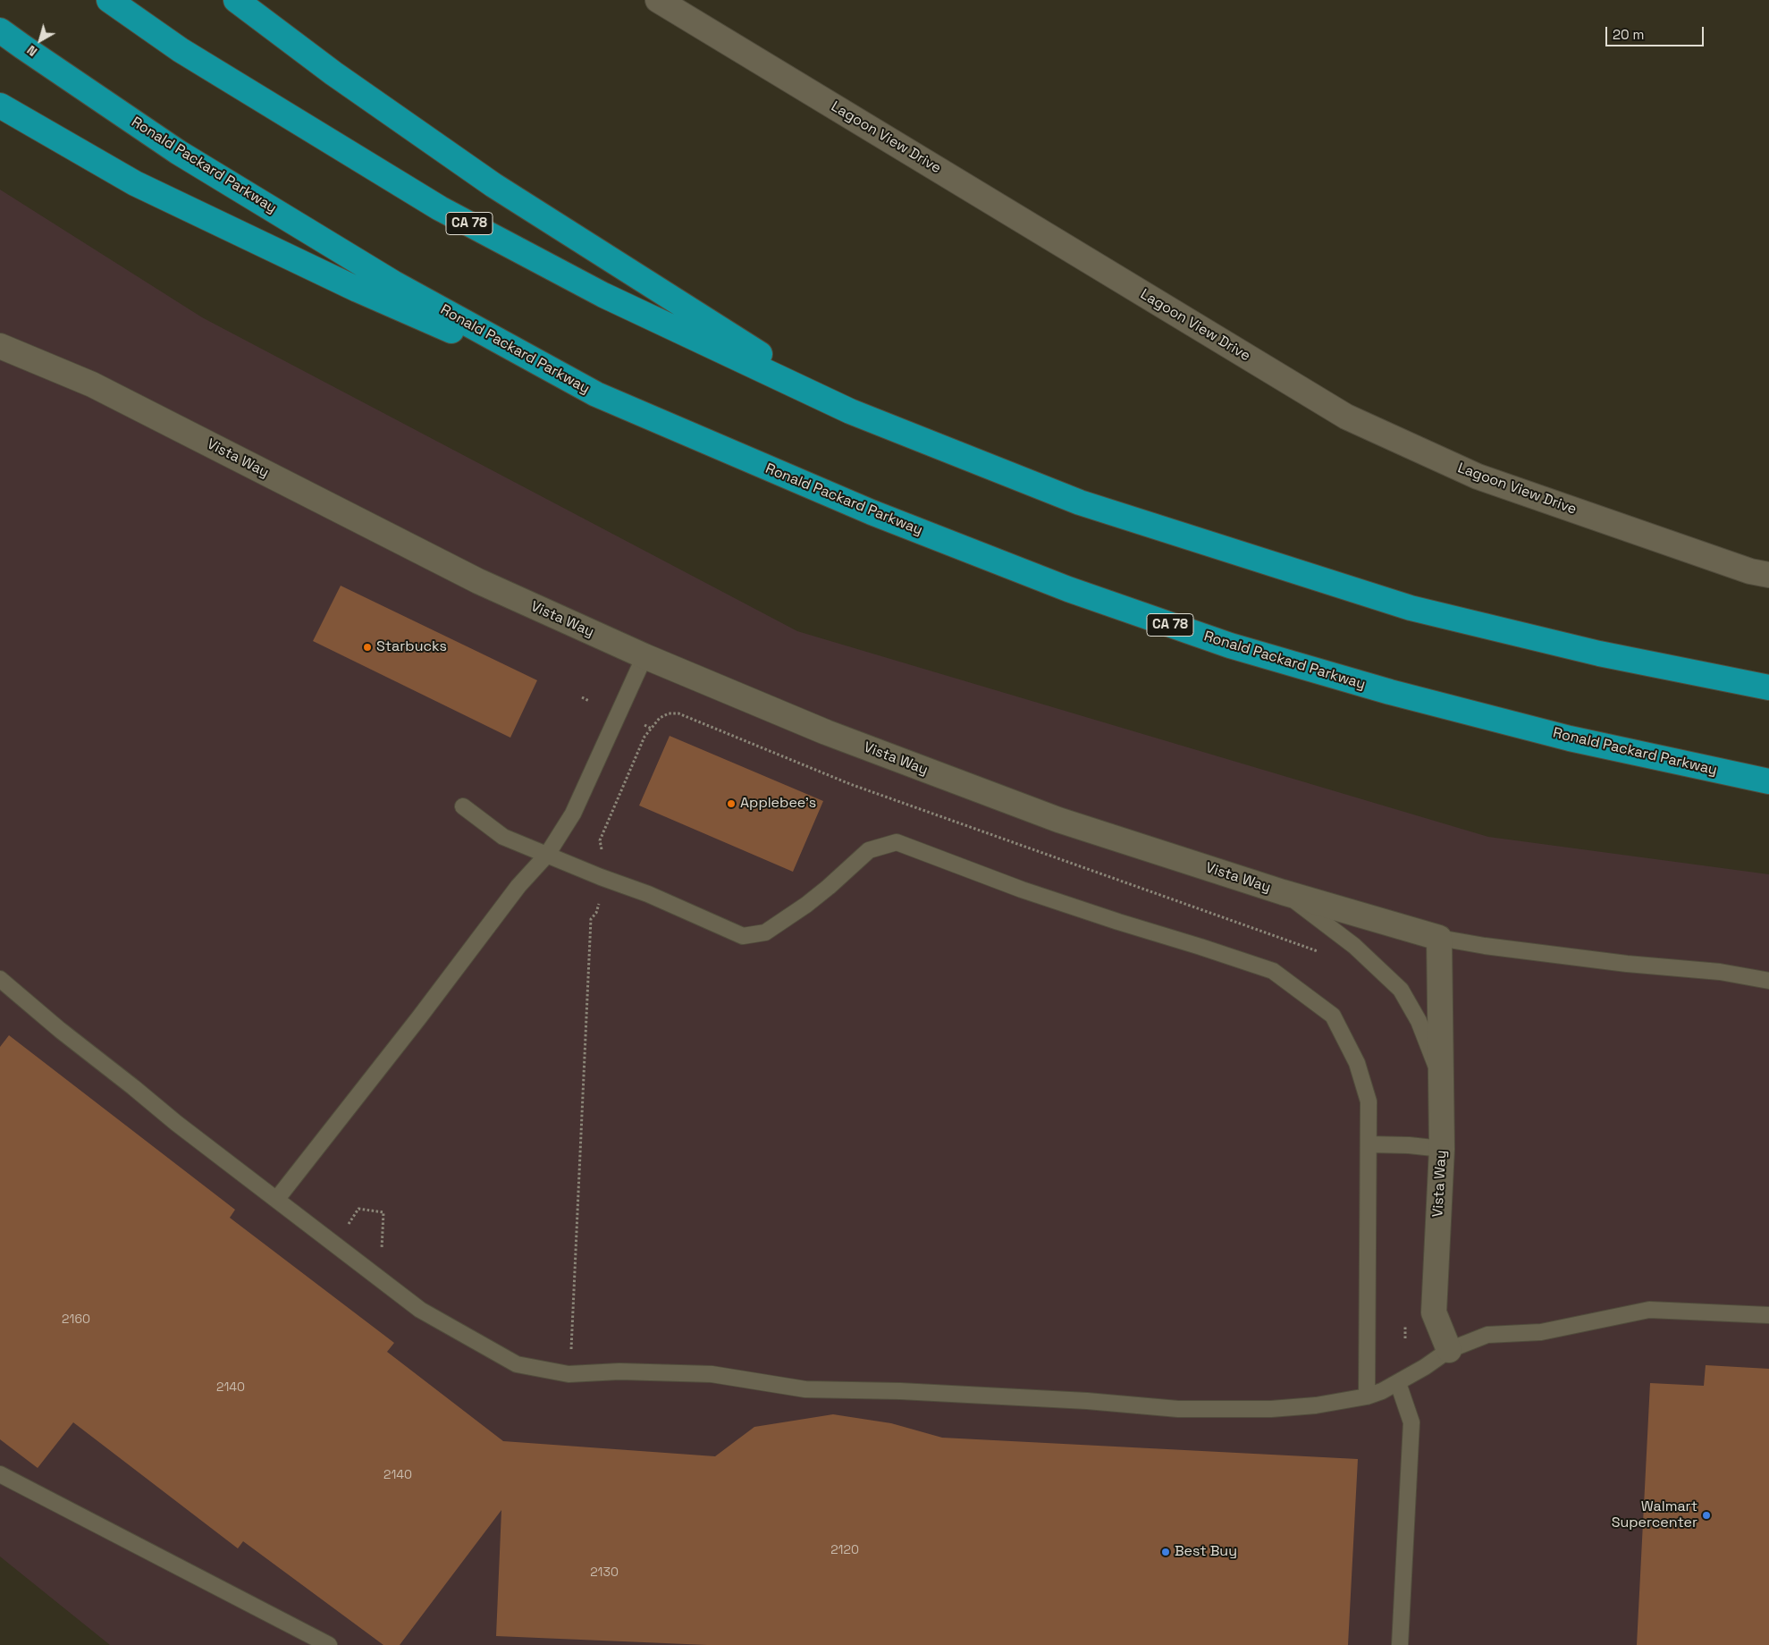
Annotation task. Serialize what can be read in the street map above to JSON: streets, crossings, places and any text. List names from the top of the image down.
{
  "streets": {
    "highway": ["Ronald Packard Parkway", "CA 78"],
    "street": ["Lagoon View Drive", "Vista Way"]
  },
  "places": [
    "Starbucks",
    "Applebee's",
    "Walmart Supercenter",
    "Best Buy"
  ],
  "house_numbers": [
    "2160",
    "2140",
    "2140",
    "2120",
    "2130"
  ],
  "scale_bar": "20 m",
  "north": "bottom left"
}
